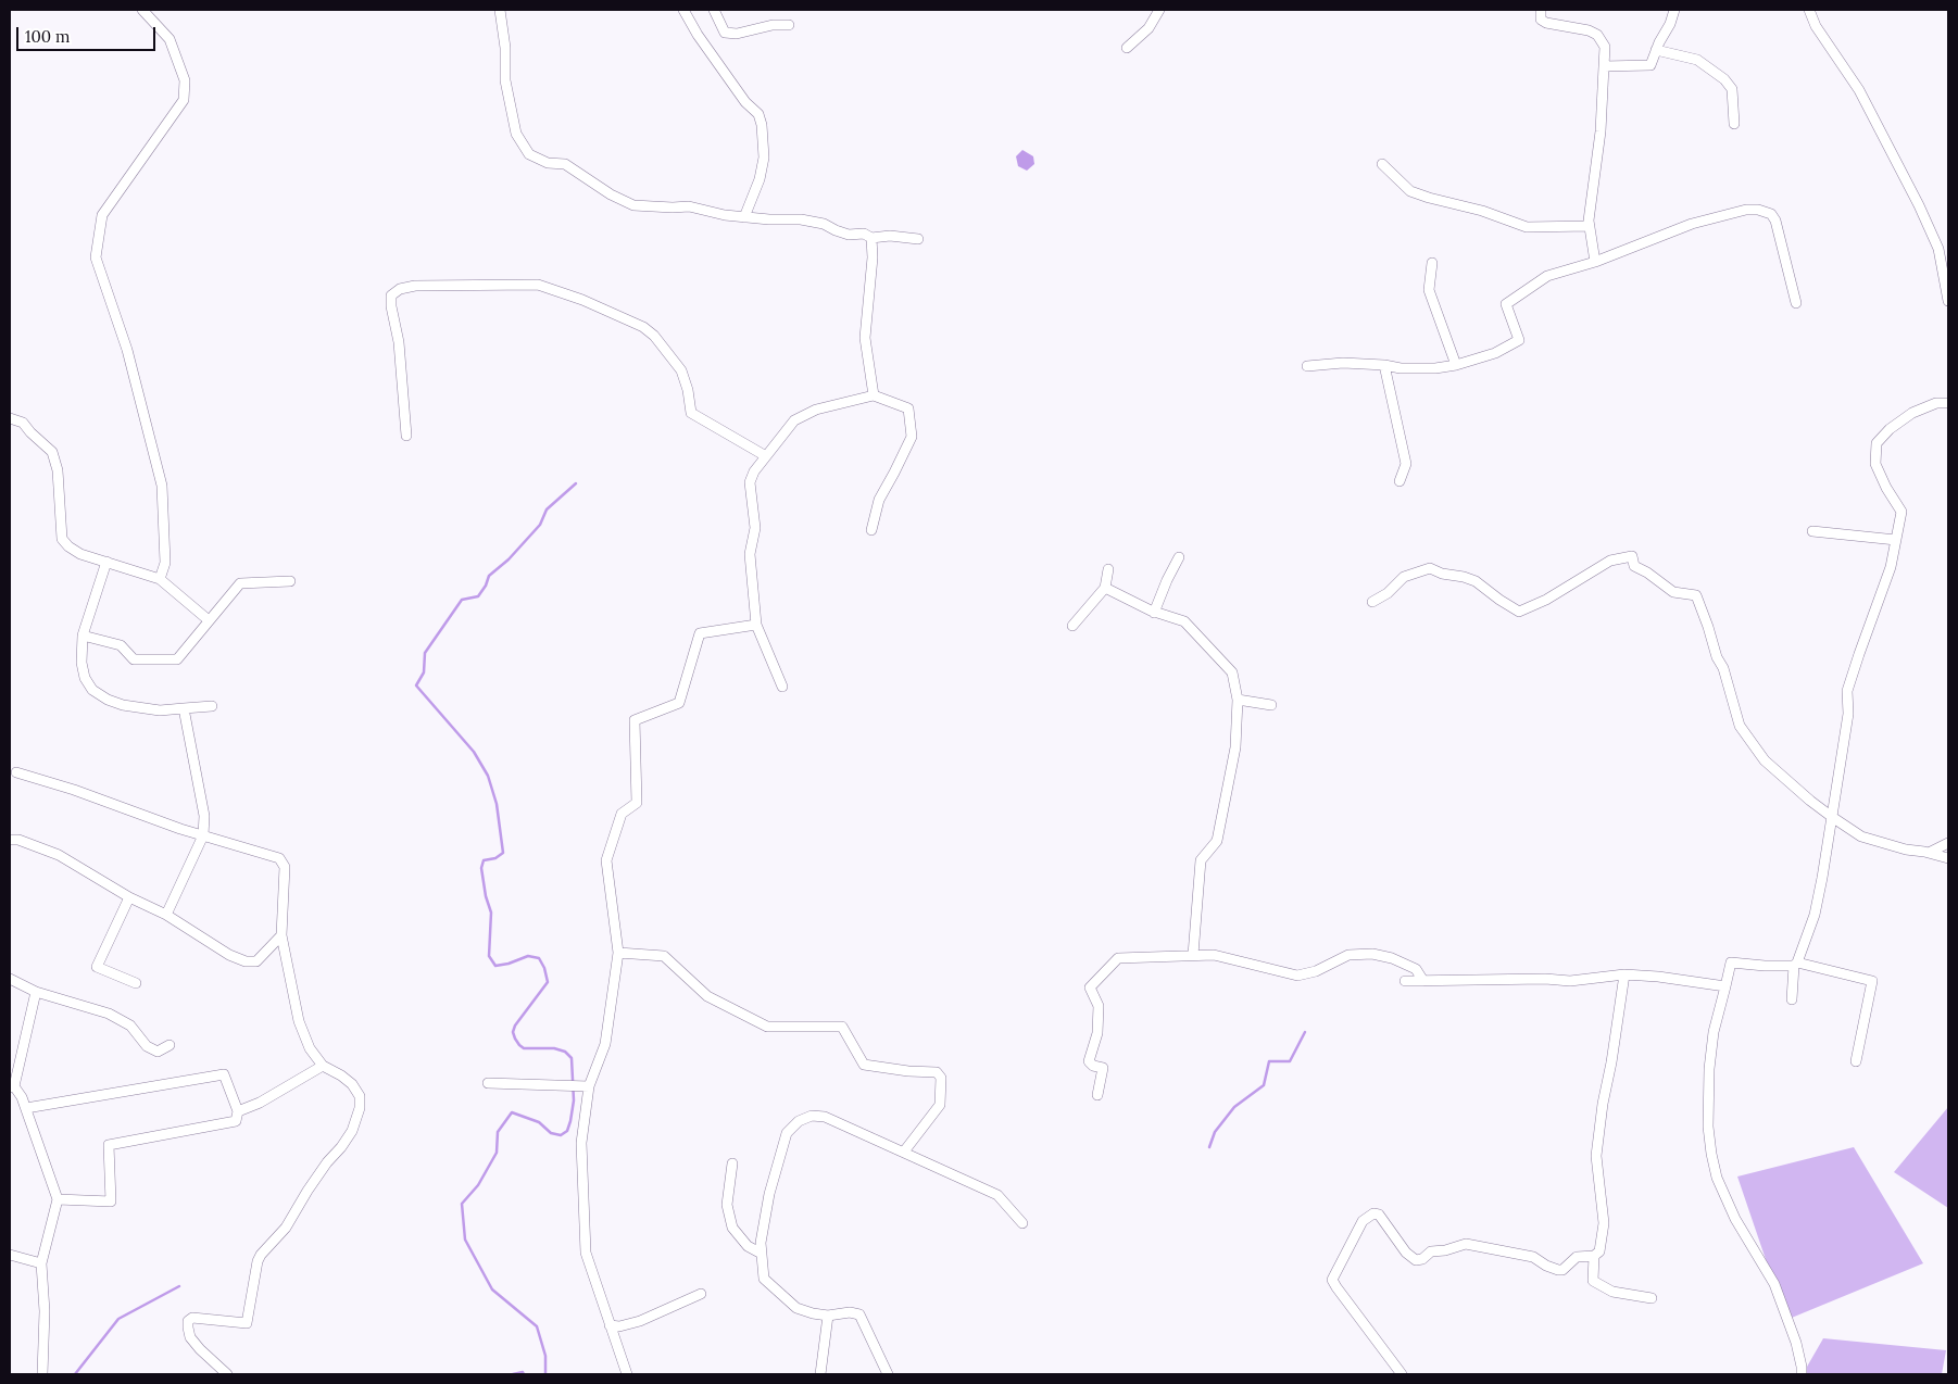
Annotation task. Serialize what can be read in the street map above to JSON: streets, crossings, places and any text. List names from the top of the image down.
{
  "scale_bar": "100 m"
}
